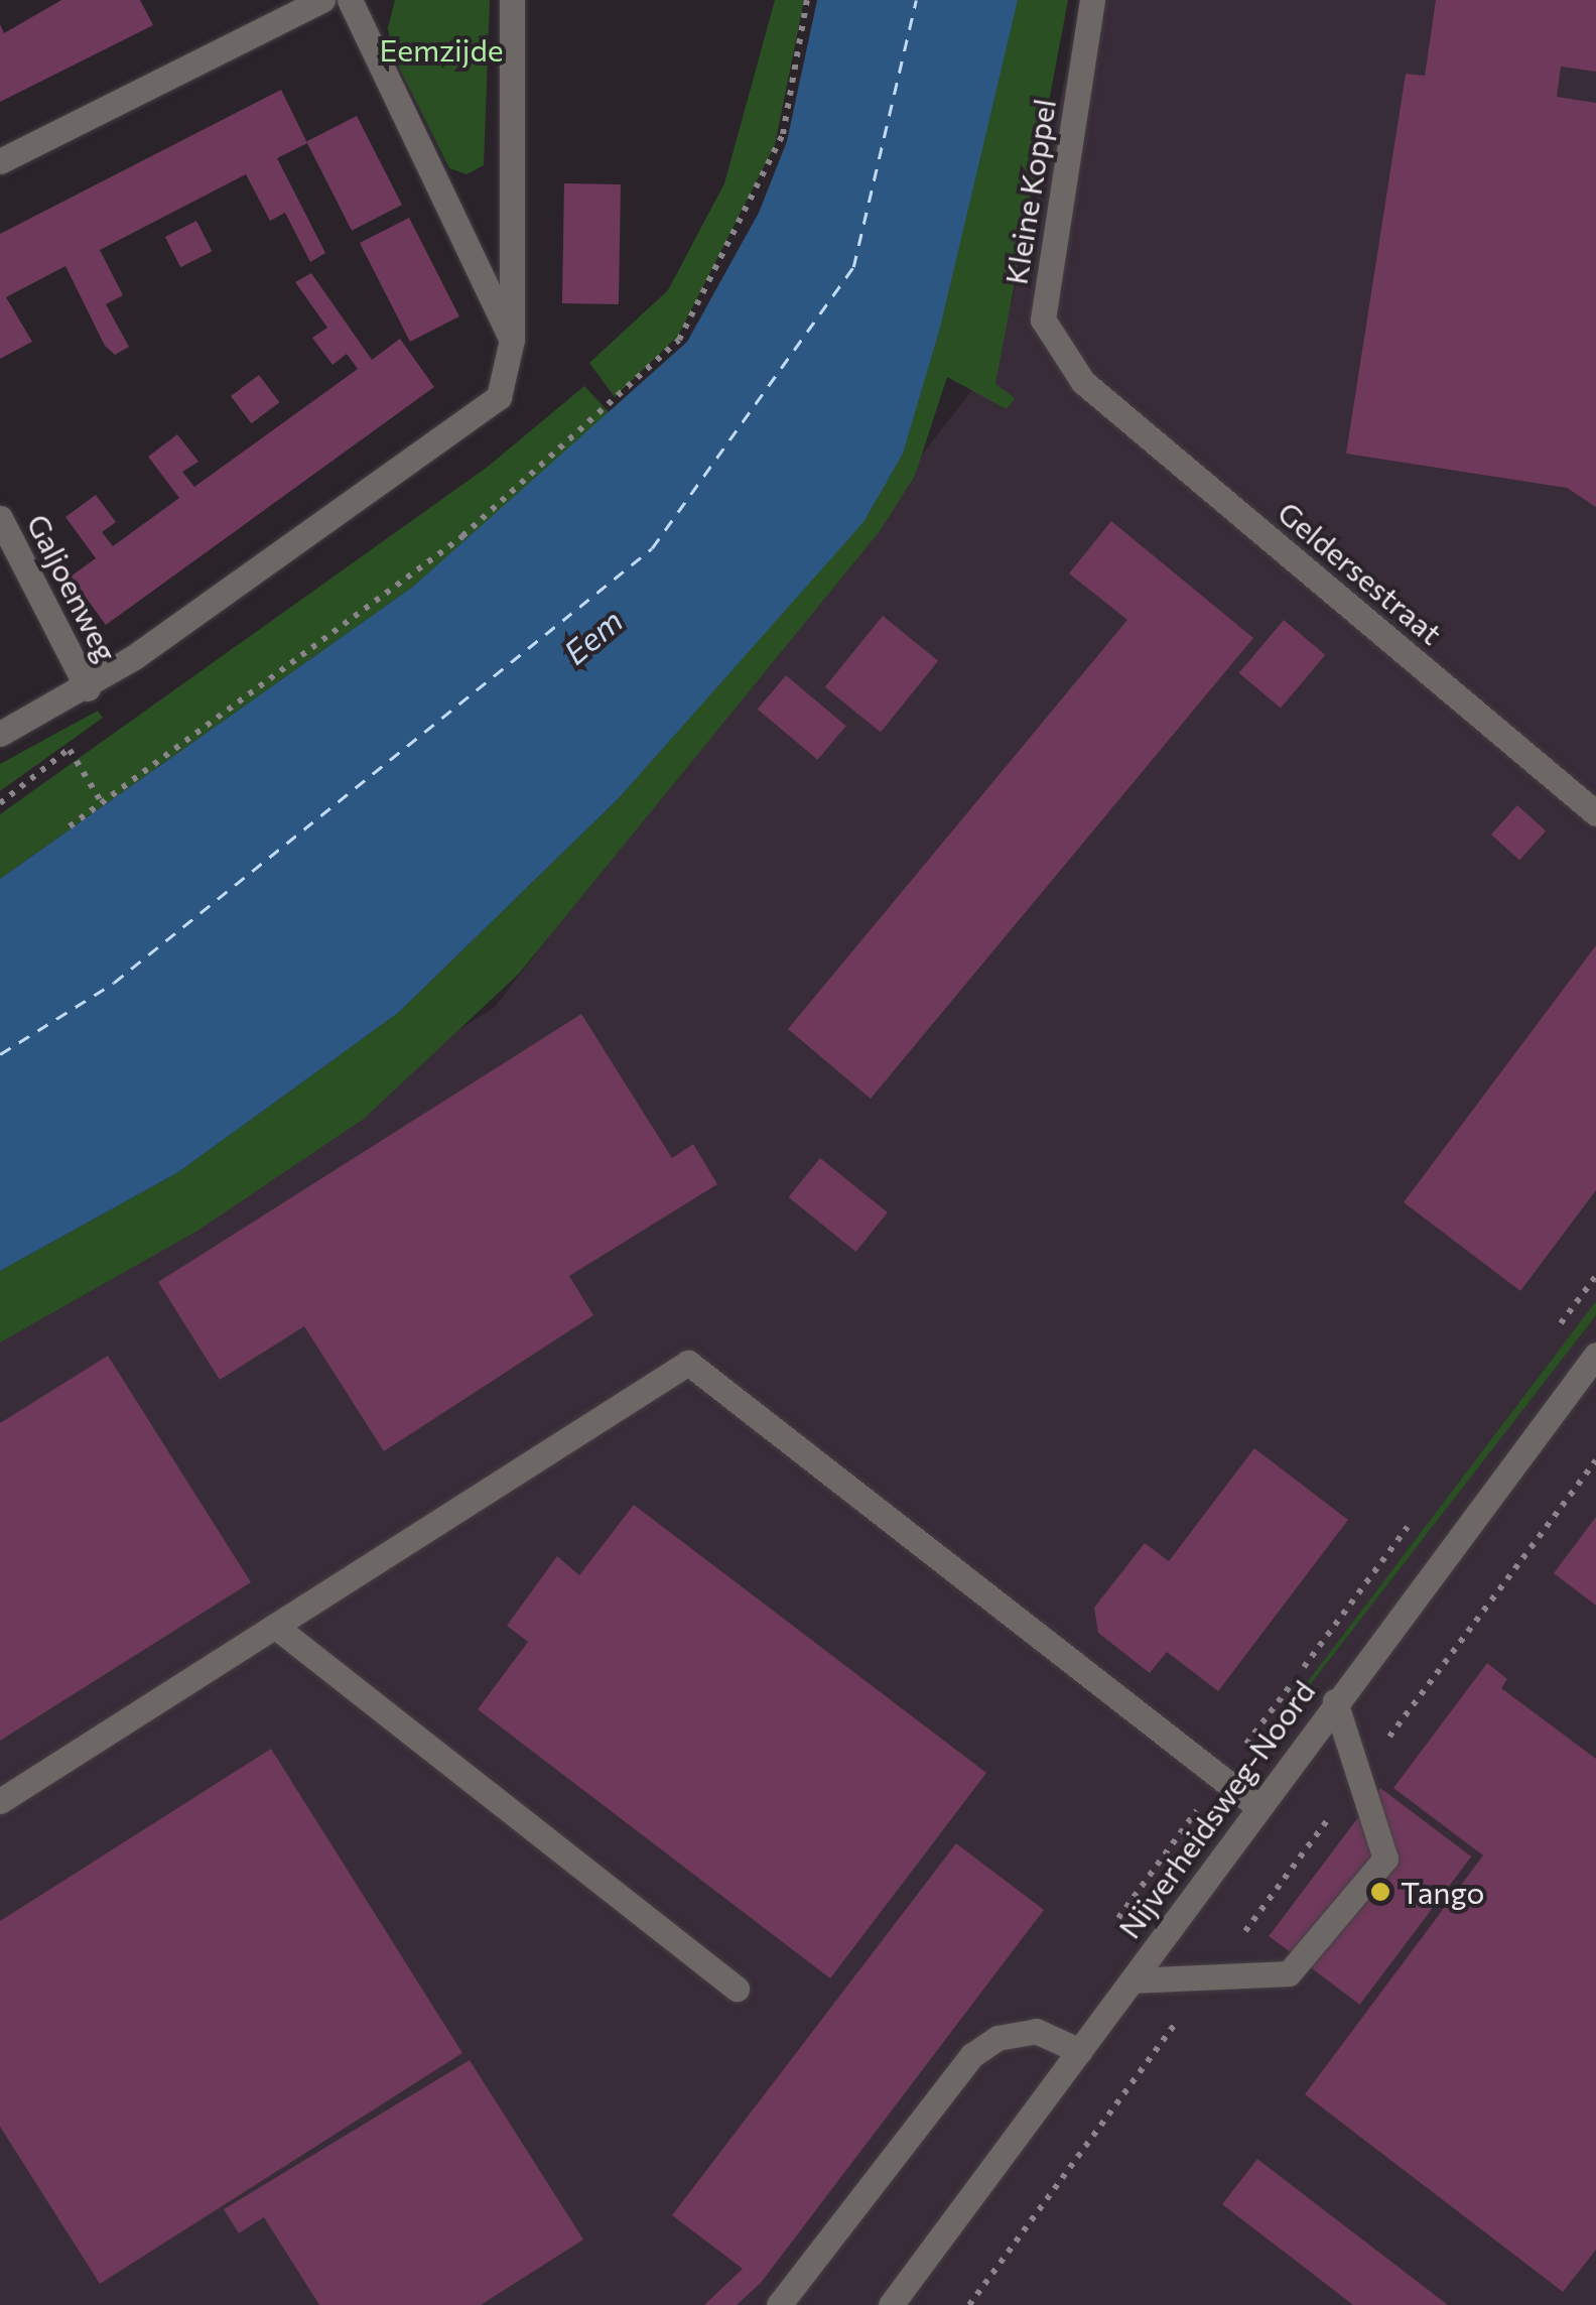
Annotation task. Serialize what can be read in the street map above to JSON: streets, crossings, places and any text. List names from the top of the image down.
{
  "streets": {
    "street": [
      "Kleine Koppel",
      "Geldersestraat",
      "Galjoenweg",
      "Nijverheidsweg-Noord"
    ]
  },
  "crossings": [
    ["Kleine Koppel", "Geldersestraat"]
  ],
  "water": ["Eem"],
  "parks": ["Eemzijde"],
  "places": ["Tango"]
}
